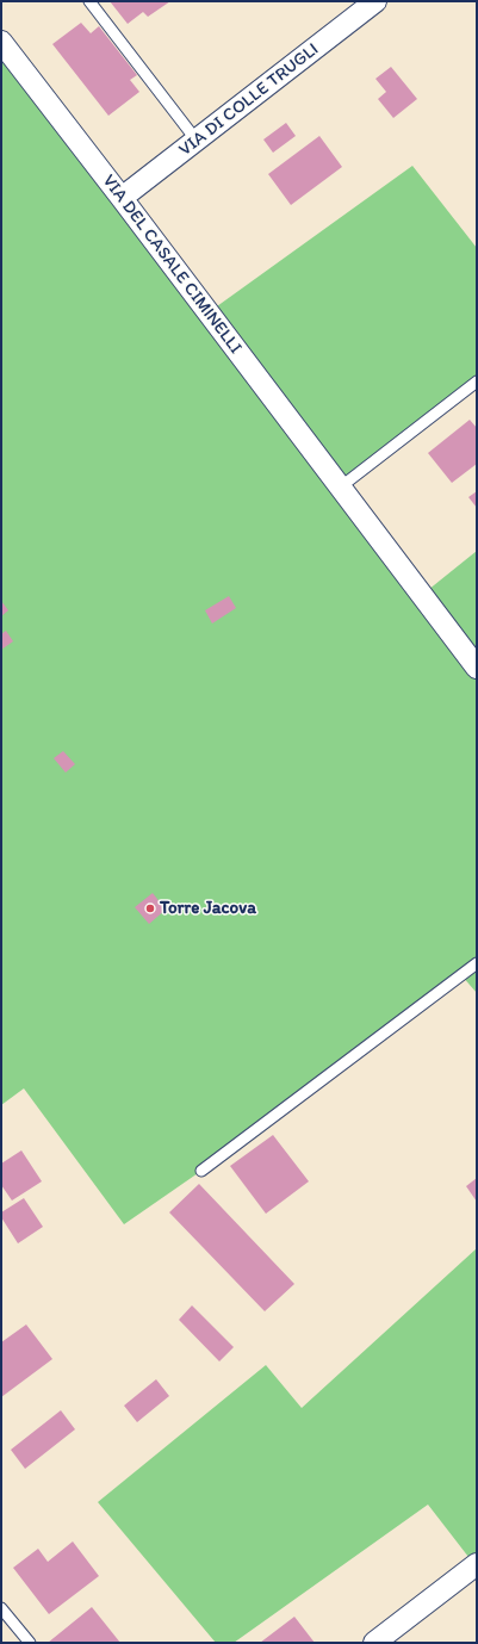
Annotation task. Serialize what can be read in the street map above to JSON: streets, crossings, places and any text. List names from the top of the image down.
{
  "streets": {
    "street": ["VIA DI COLLE TRUGLI", "VIA DEL CASALE CIMINELLI"]
  },
  "crossings": [
    ["VIA DI COLLE TRUGLI", "VIA DEL CASALE CIMINELLI"]
  ],
  "places": ["Torre Jacova"]
}
